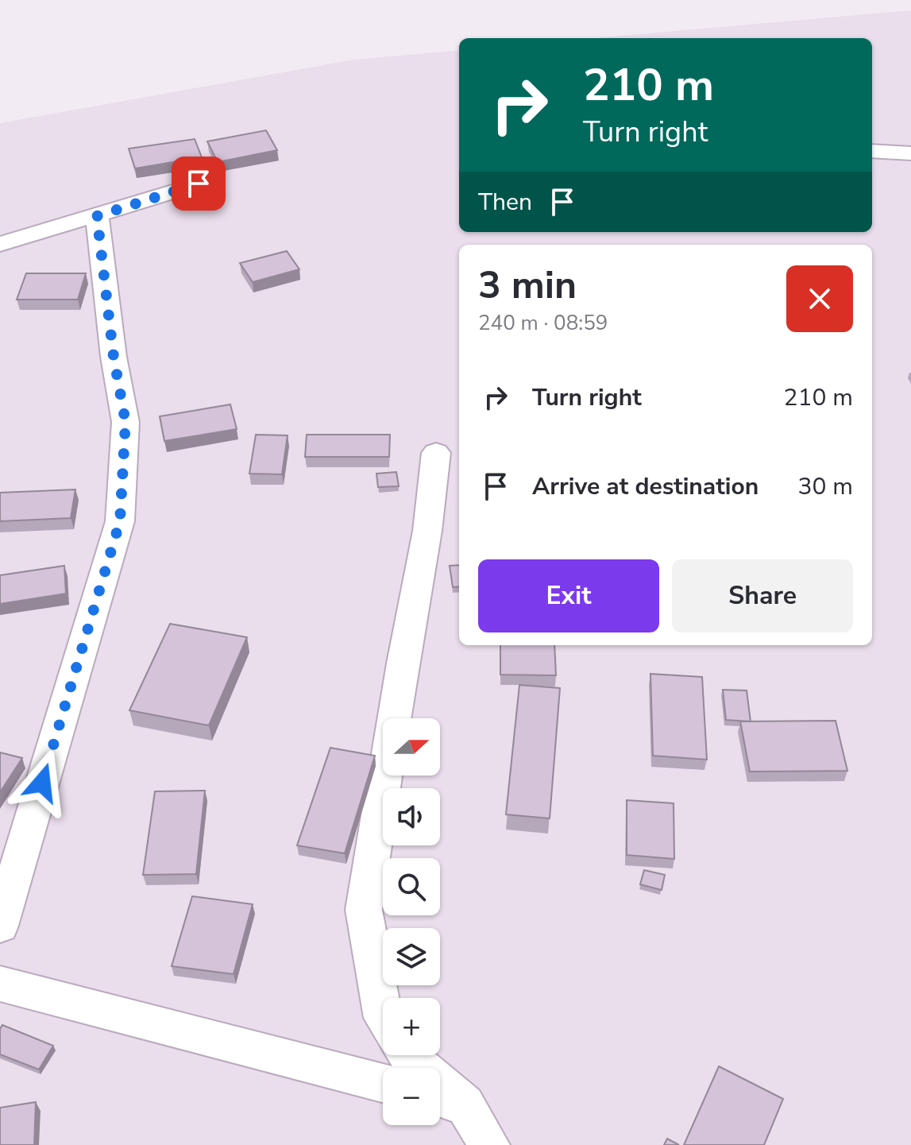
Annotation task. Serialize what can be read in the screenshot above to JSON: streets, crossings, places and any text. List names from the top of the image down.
{
  "north": "right",
  "page": {
    "turn": ["210 m", "Turn right"],
    "then": "Then",
    "heading": ["3 min", "240 m · 08:59"],
    "list": [
      {
        "name": "Turn right",
        "value": "210 m"
      },
      {
        "name": "Arrive at destination",
        "value": "30 m"
      }
    ],
    "buttons": ["Exit", "Share"],
    "map_buttons": ["+", "−"]
  }
}
